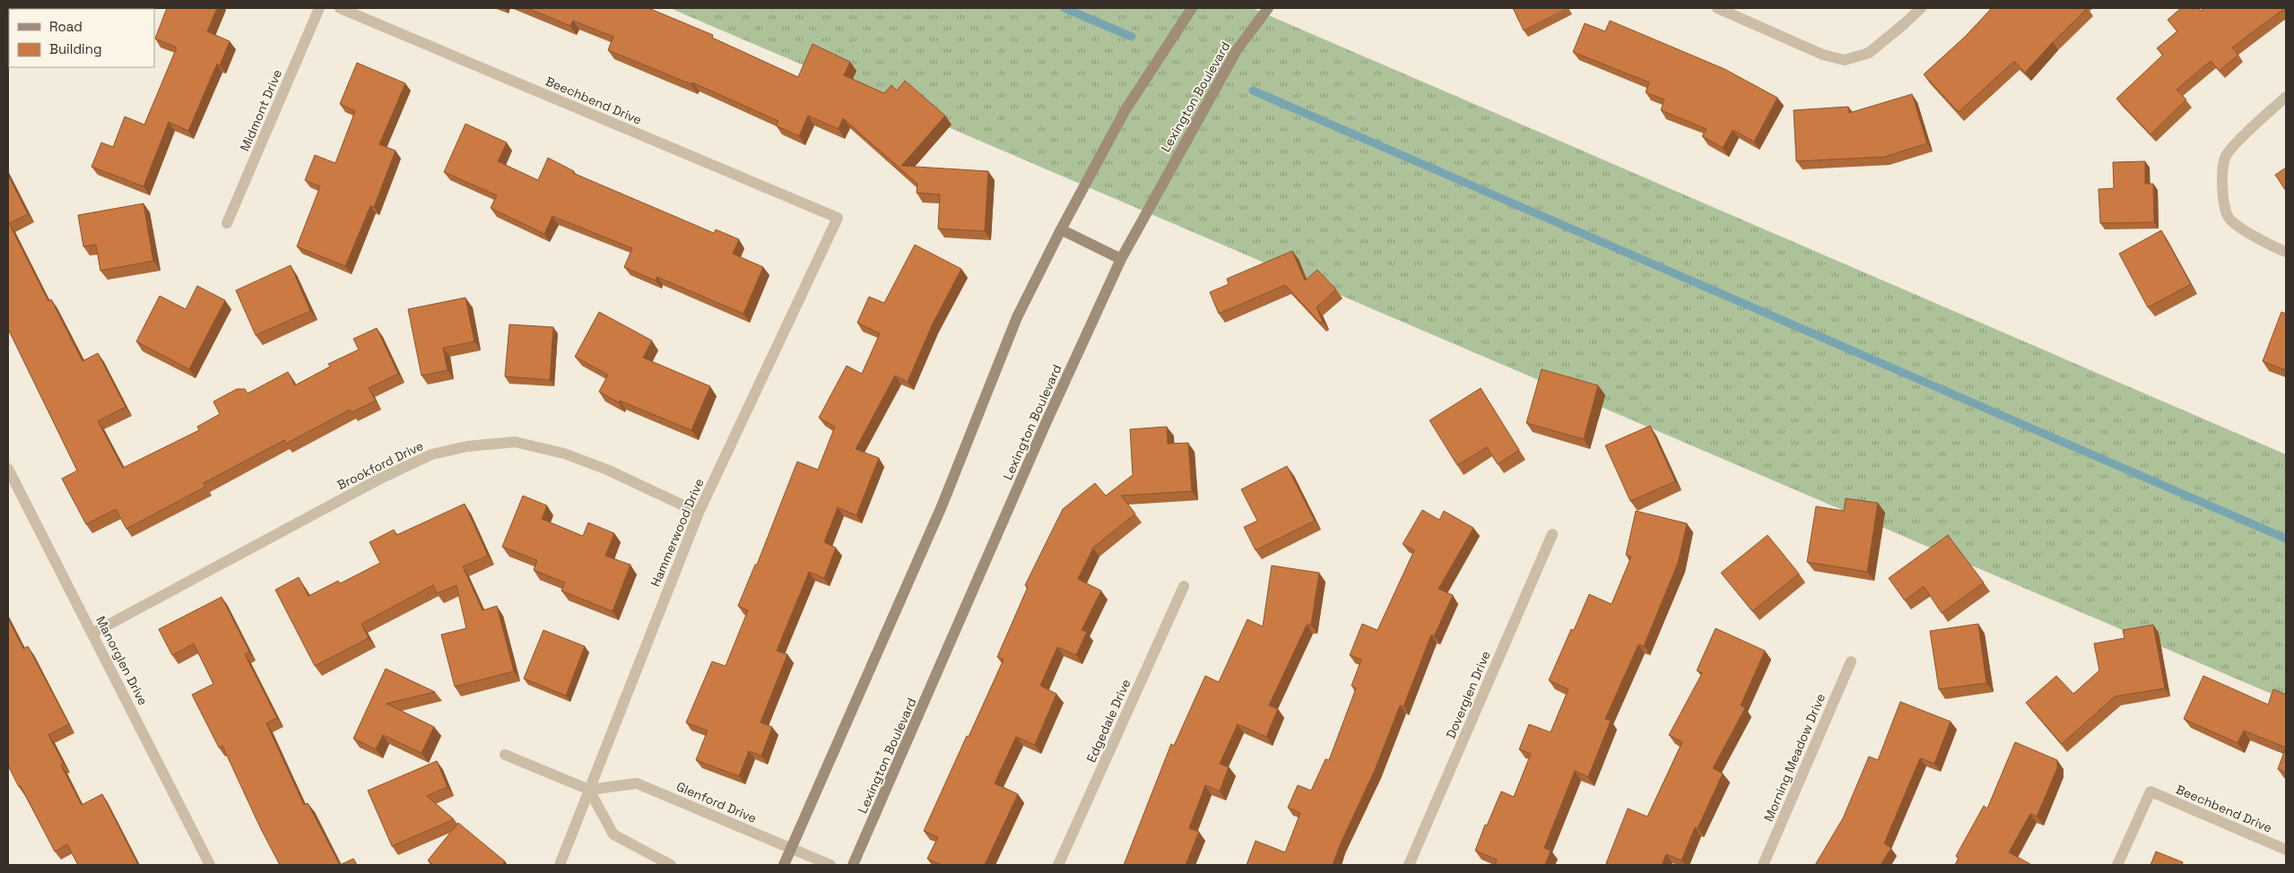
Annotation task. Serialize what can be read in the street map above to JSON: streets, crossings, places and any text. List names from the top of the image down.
{
  "streets": {
    "street": [
      "Lexington Boulevard",
      "Beechbend Drive",
      "Midmont Drive",
      "Brookford Drive",
      "Hammerwood Drive",
      "Manorglen Drive",
      "Doverglen Drive",
      "Edgedale Drive",
      "Morning Meadow Drive",
      "Glenford Drive"
    ]
  },
  "crossings": [
    ["Beechbend Drive", "Hammerwood Drive"],
    ["Brookford Drive", "Hammerwood Drive"],
    ["Brookford Drive", "Manorglen Drive"],
    ["Hammerwood Drive", "Glenford Drive"]
  ],
  "legend": ["Road", "Building"]
}
